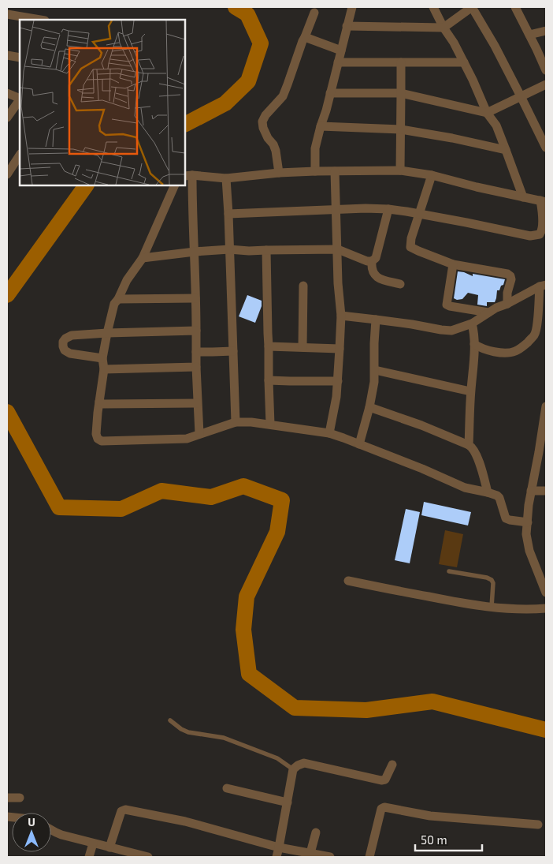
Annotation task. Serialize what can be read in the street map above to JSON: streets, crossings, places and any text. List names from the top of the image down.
{
  "scale_bar": "50 m",
  "north": "top"
}
